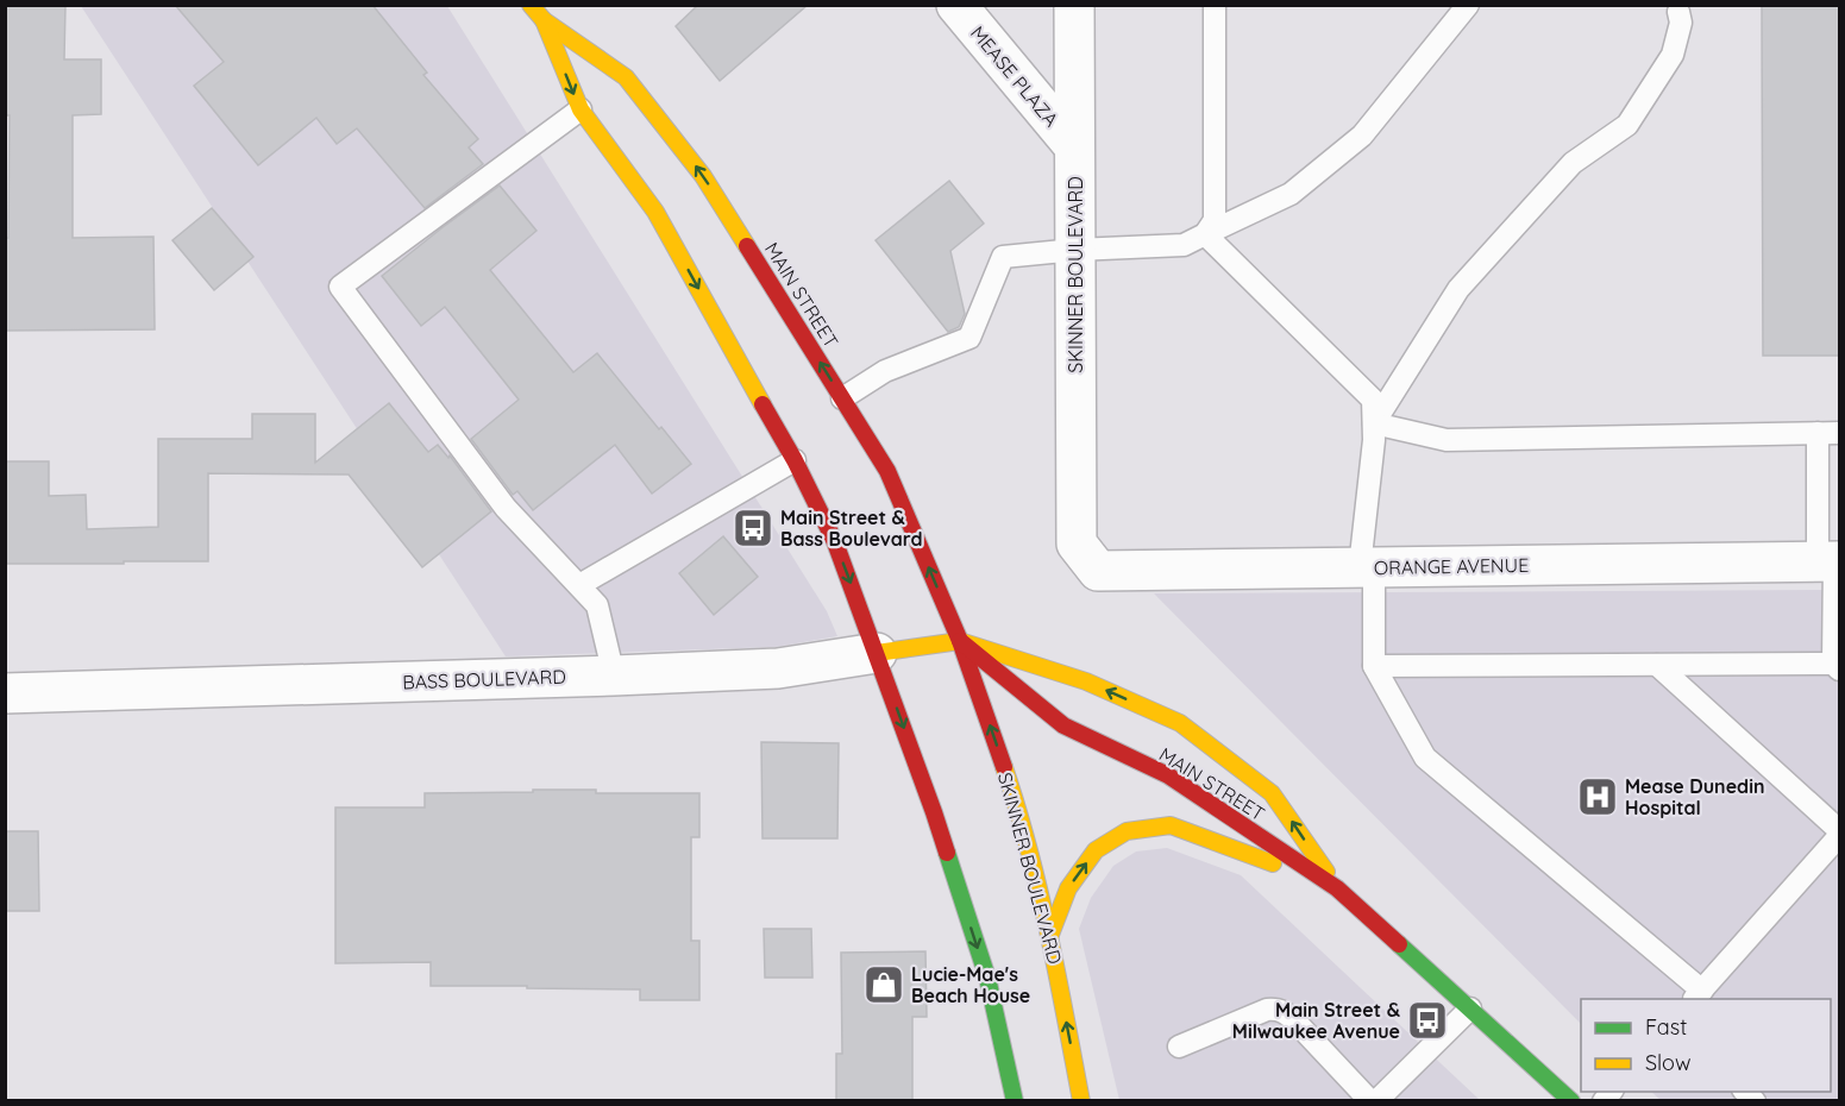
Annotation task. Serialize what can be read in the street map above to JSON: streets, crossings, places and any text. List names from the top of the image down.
{
  "streets": {
    "main road": ["SKINNER BOULEVARD", "MAIN STREET", "BASS BOULEVARD"],
    "street": ["MEASE PLAZA", "ORANGE AVENUE"]
  },
  "crossings": [
    ["MEASE PLAZA", "SKINNER BOULEVARD"],
    ["SKINNER BOULEVARD", "MAIN STREET"],
    ["SKINNER BOULEVARD", "ORANGE AVENUE"],
    ["SKINNER BOULEVARD", "BASS BOULEVARD"],
    ["MAIN STREET", "BASS BOULEVARD"]
  ],
  "one_way": ["SKINNER BOULEVARD"],
  "places": {
    "bus stop": ["Main Street & Bass Boulevard", "Main Street & Milwaukee Avenue"],
    "hospital": ["Mease Dunedin Hospital"],
    "shop": ["Lucie-Mae's Beach House"]
  },
  "legend": ["Fast", "Slow"]
}
